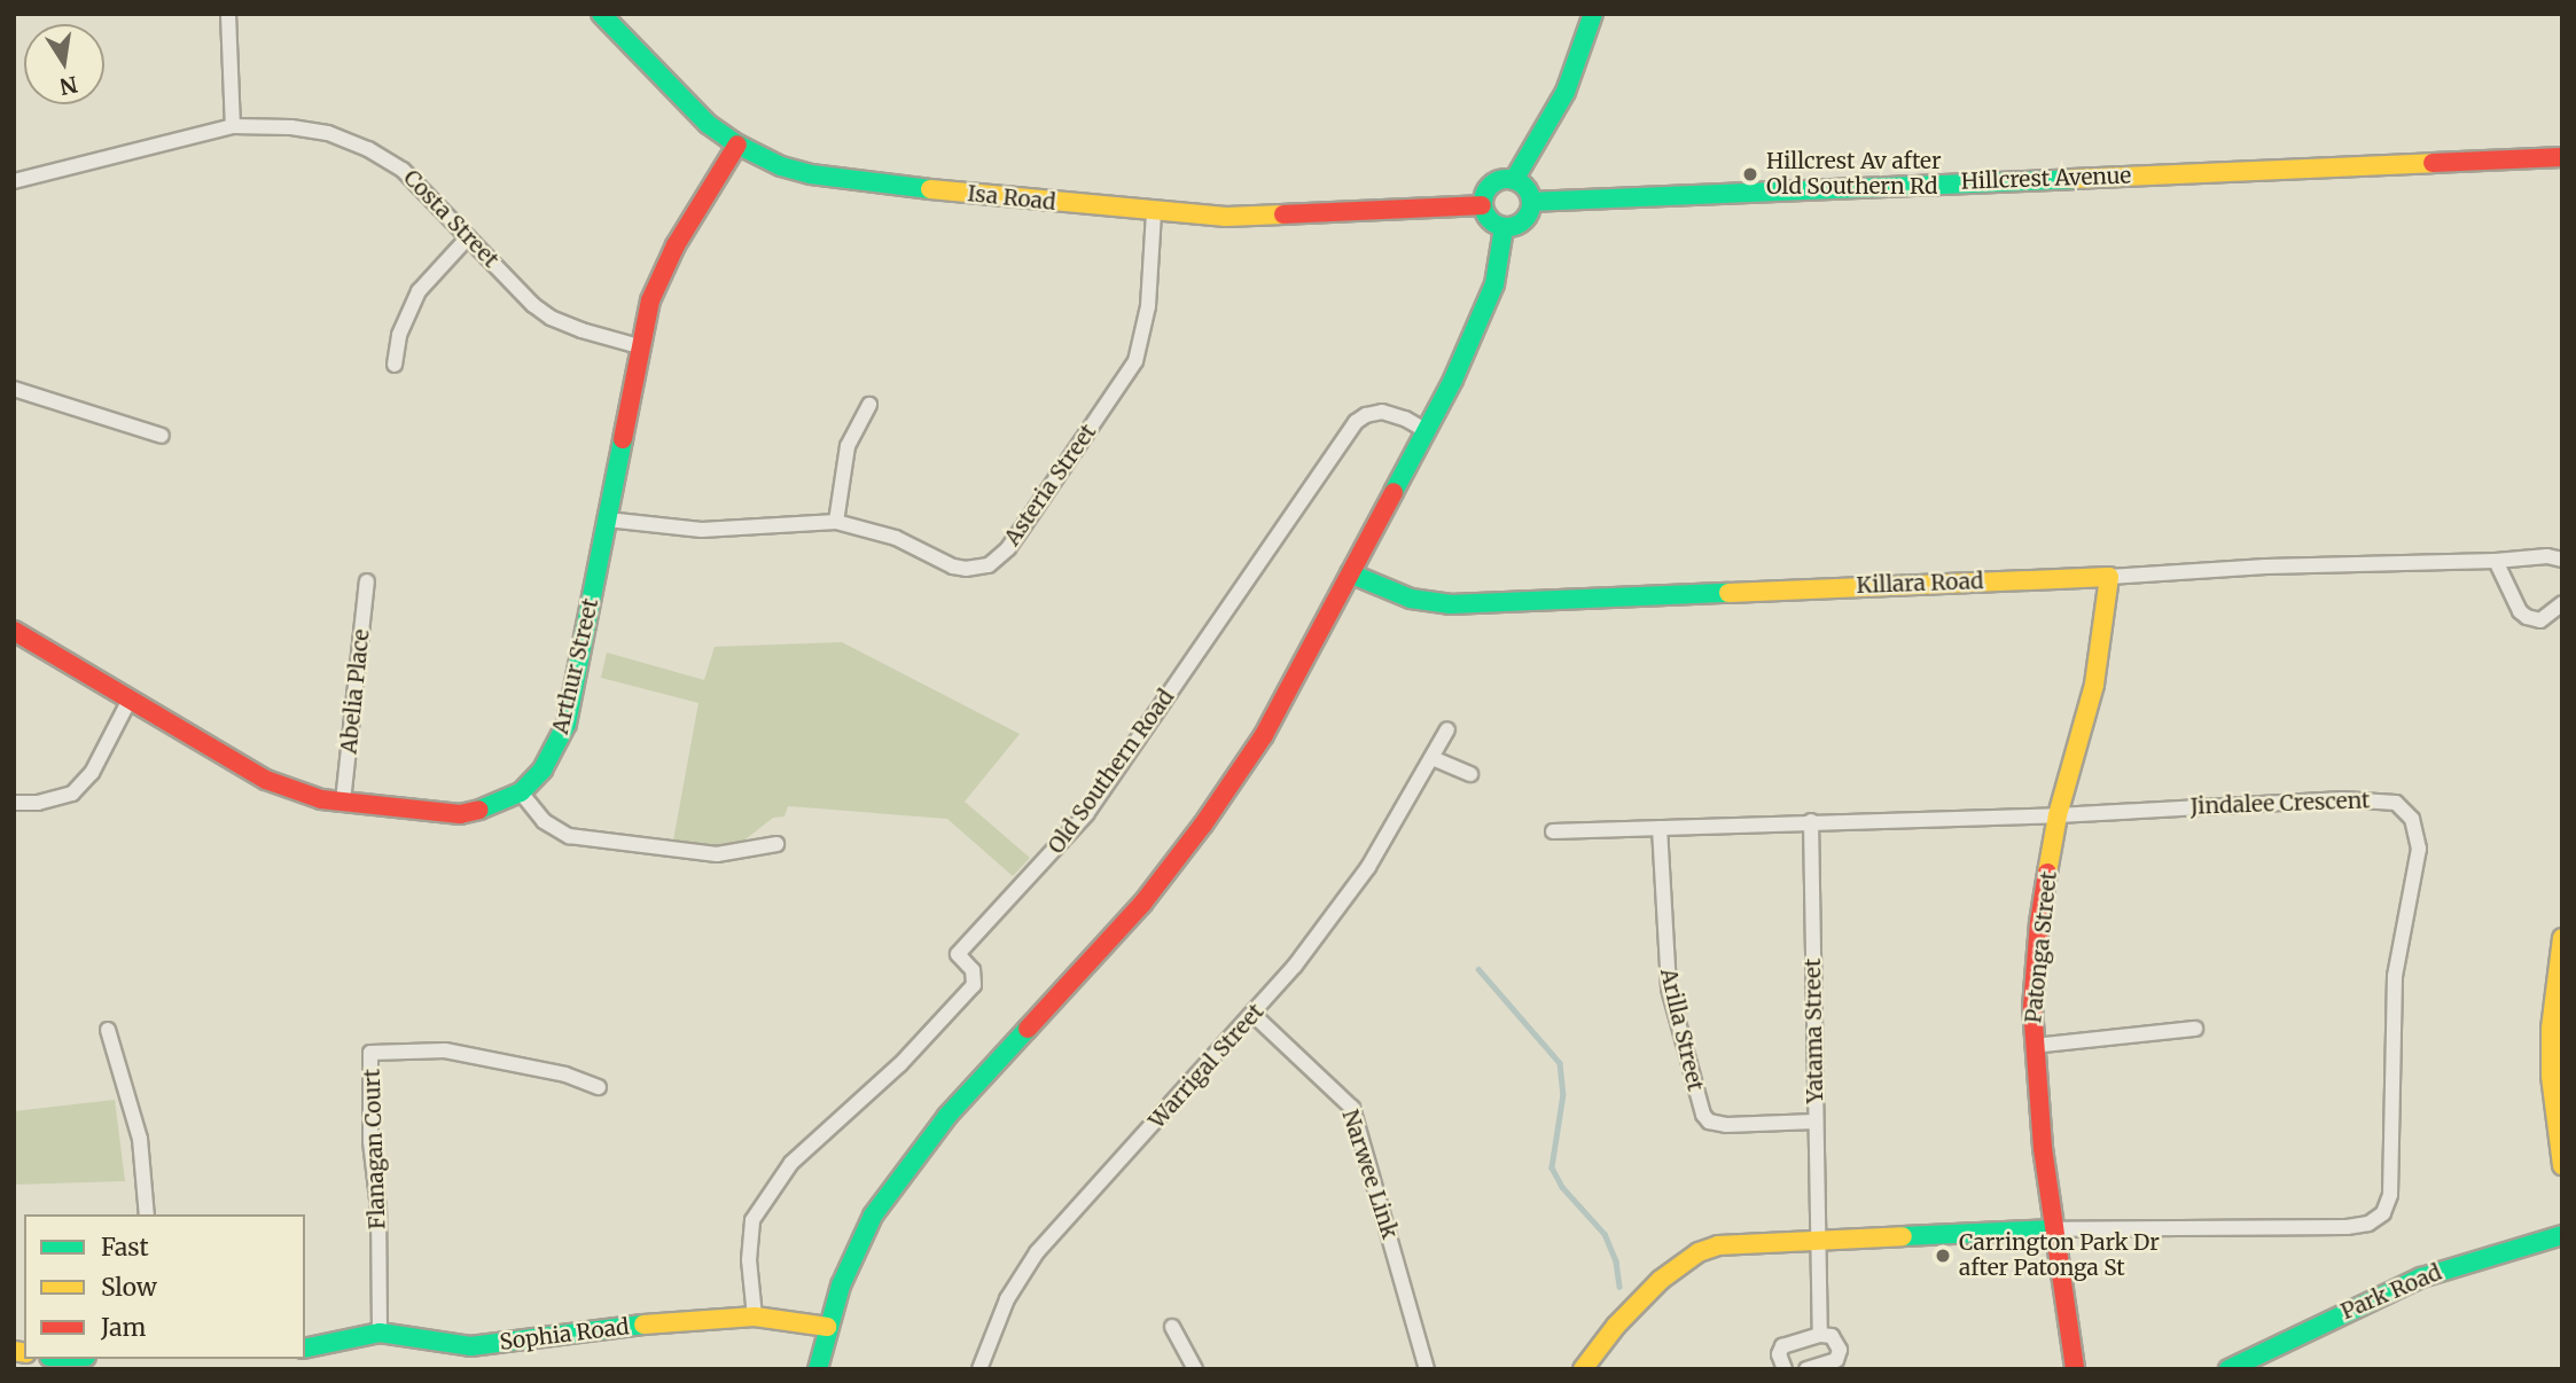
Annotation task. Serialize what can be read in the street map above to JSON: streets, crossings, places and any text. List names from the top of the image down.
{
  "streets": {
    "street": [
      "Hillcrest Avenue",
      "Isa Road",
      "Costa Street",
      "Asteria Street",
      "Killara Road",
      "Arthur Street",
      "Abelia Place",
      "Old Southern Road",
      "Jindalee Crescent",
      "Patonga Street",
      "Arilla Street",
      "Yatama Street",
      "Warrigal Street",
      "Flanagan Court",
      "Narwee Link",
      "Park Road",
      "Sophia Road"
    ]
  },
  "crossings": [
    ["Hillcrest Avenue", "Isa Road"],
    ["Isa Road", "Asteria Street"],
    ["Isa Road", "Arthur Street"],
    ["Costa Street", "Arthur Street"],
    ["Asteria Street", "Arthur Street"],
    ["Killara Road", "Patonga Street"],
    ["Arthur Street", "Abelia Place"],
    ["Old Southern Road", "Sophia Road"],
    ["Jindalee Crescent", "Patonga Street"],
    ["Jindalee Crescent", "Arilla Street"],
    ["Jindalee Crescent", "Yatama Street"],
    ["Arilla Street", "Yatama Street"],
    ["Warrigal Street", "Narwee Link"],
    ["Flanagan Court", "Sophia Road"]
  ],
  "places": ["Hillcrest Av after Old Southern Rd", "Carrington Park Dr after Patonga St"],
  "legend": ["Fast", "Slow", "Jam"],
  "north": "bottom"
}
